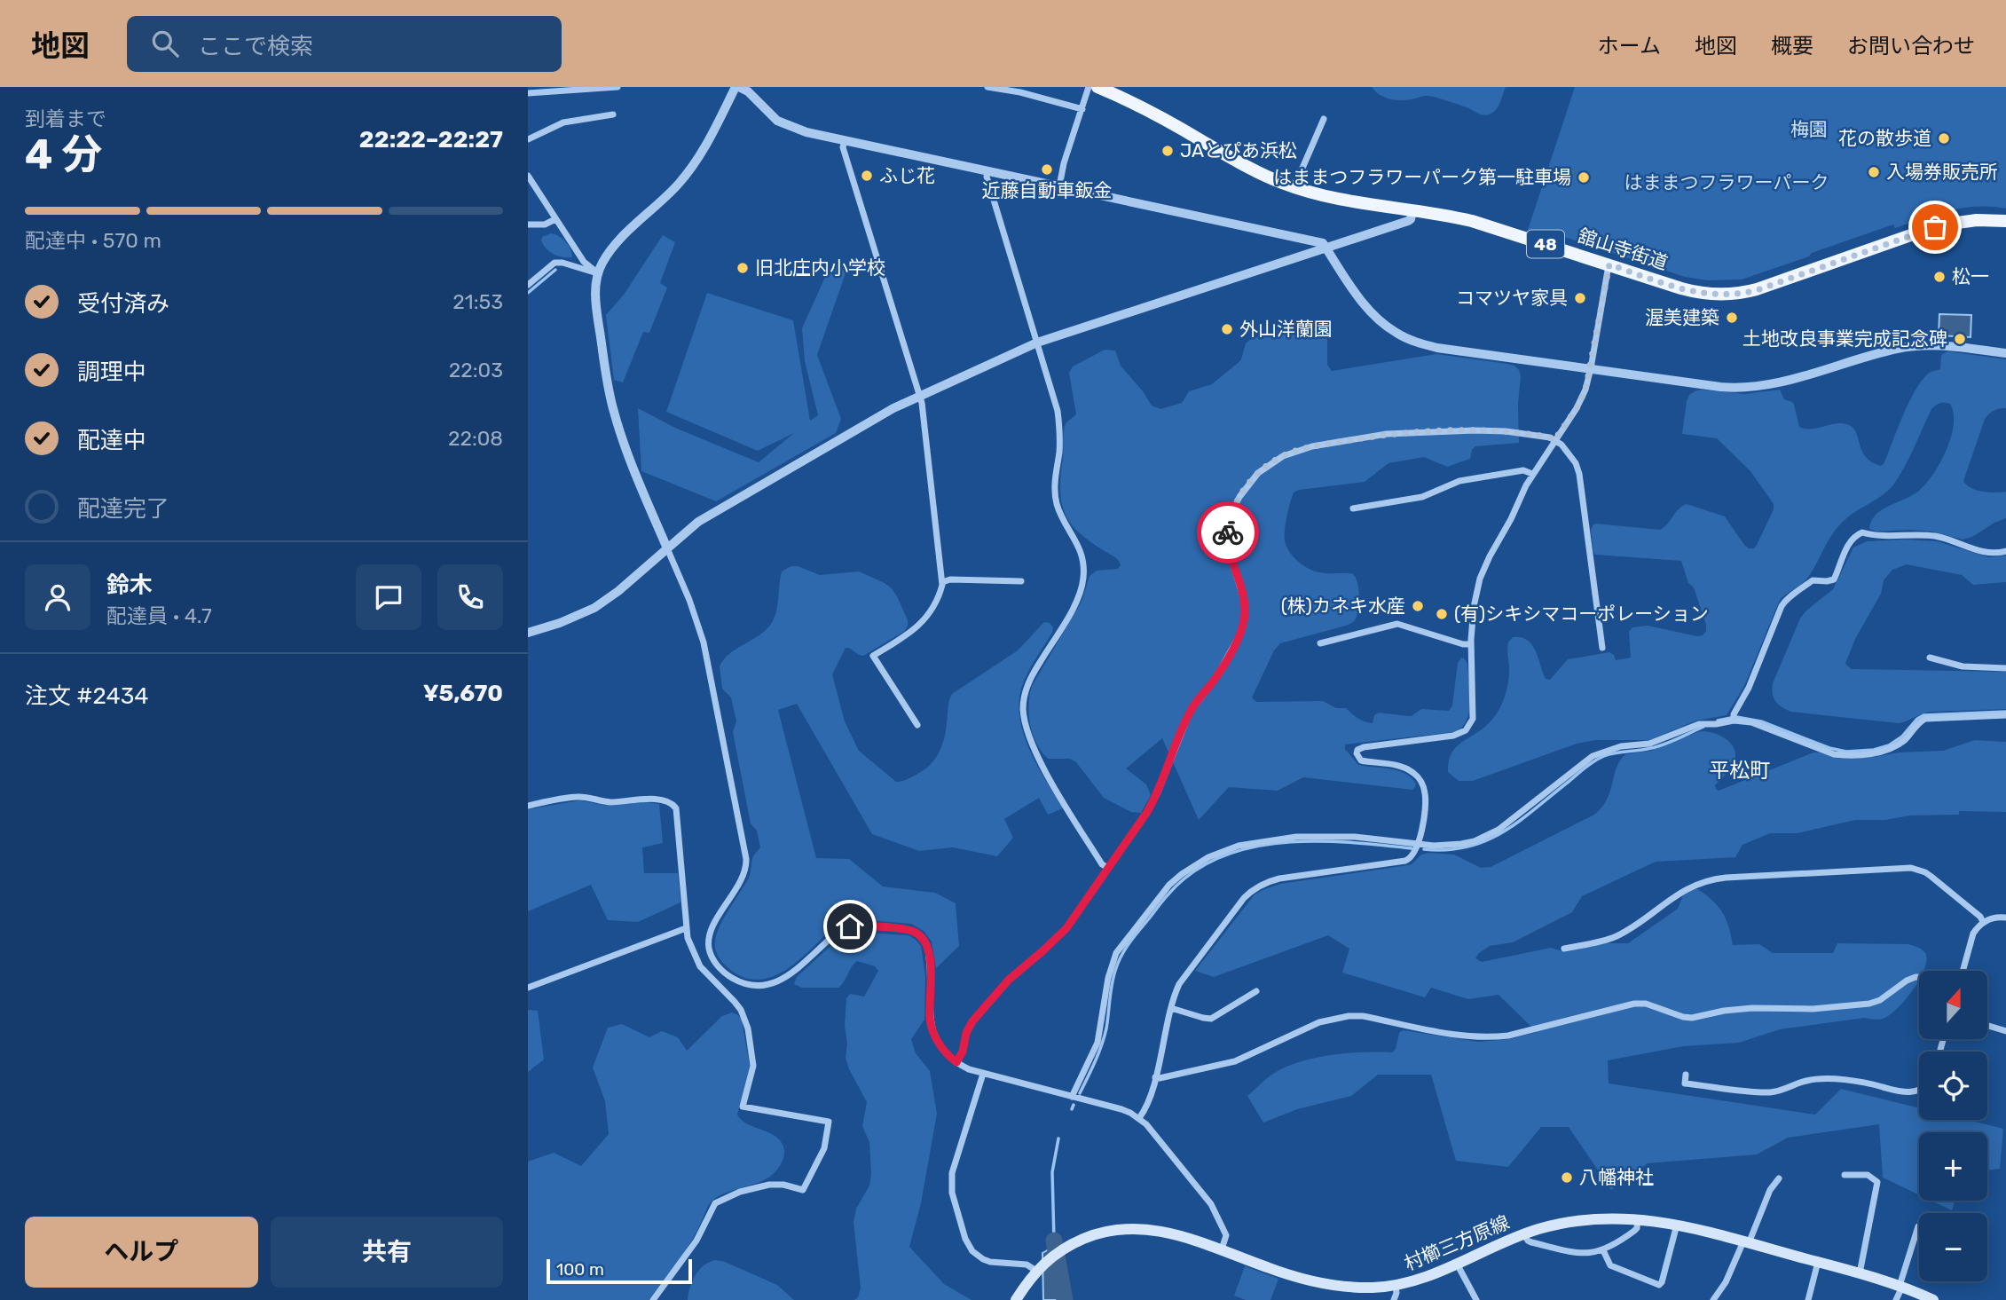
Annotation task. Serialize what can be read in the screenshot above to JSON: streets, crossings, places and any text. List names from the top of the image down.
{
  "streets": {
    "main road": ["48", "舘山寺街道", "村櫛三方原線"]
  },
  "districts": ["平松町"],
  "parks": ["梅園", "はままつフラワーパーク"],
  "places": [
    "花の散歩道",
    "JAとぴあ浜松",
    "近藤自動車鈑金",
    "入場券販売所",
    "ふじ花",
    "はままつフラワーパーク第一駐車場",
    "旧北庄内小学校",
    "松一",
    "コマツヤ家具",
    "渥美建築",
    "外山洋蘭園",
    "土地改良事業完成記念碑",
    "(株)カネキ水産",
    "(有)シキシマコーポレーション",
    "八幡神社"
  ],
  "scale_bar": "100 m",
  "north": "top",
  "page": {
    "header": "地図",
    "search": "ここで検索",
    "nav": [
      "ホーム",
      "地図",
      "概要",
      "お問い合わせ"
    ],
    "heading": ["4 分", "到着まで", "22:22–22:27"],
    "panel": [
      "鈴木",
      "配達員 · 4.7",
      "注文 #2434",
      "¥5,670"
    ],
    "bar": "配達中 · 570 m",
    "list": [
      ["受付済み", "21:53"],
      ["調理中", "22:03"],
      ["配達中", "22:08"],
      "配達完了"
    ],
    "map_buttons": ["+", "−"],
    "buttons": ["ヘルプ", "共有"],
    "scale": "100 m"
  }
}
